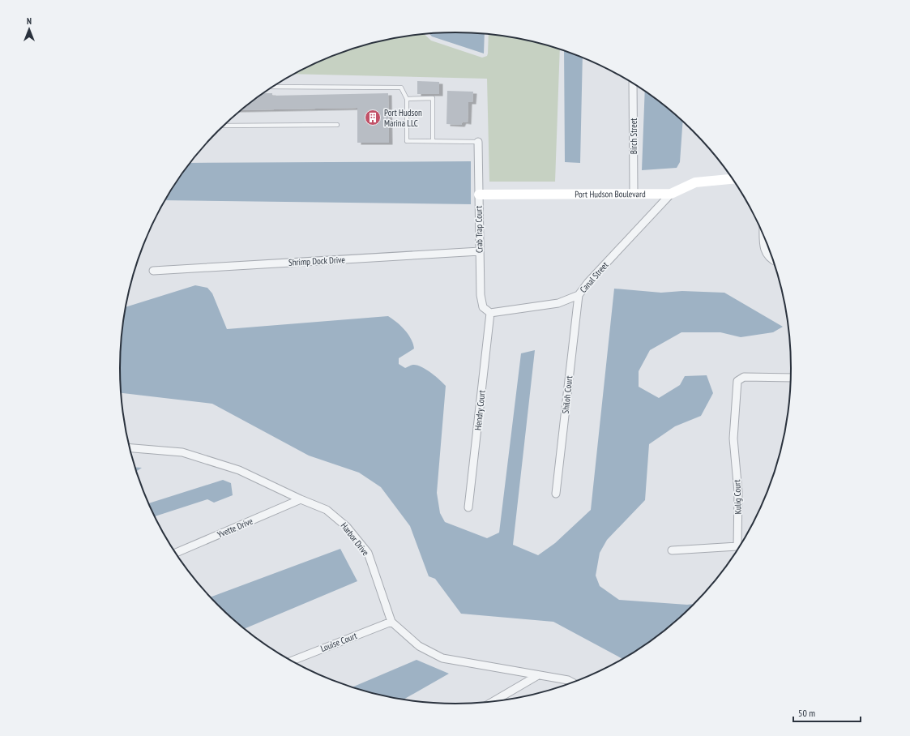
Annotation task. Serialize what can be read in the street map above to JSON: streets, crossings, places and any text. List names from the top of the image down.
{
  "streets": {
    "street": [
      "Birch Street",
      "Port Hudson Boulevard",
      "Crab Trap Court",
      "Shrimp Dock Drive",
      "Canal Street",
      "Shiloh Court",
      "Hendry Court",
      "Kulig Court",
      "Yvette Drive",
      "Harbor Drive",
      "Louise Court"
    ]
  },
  "crossings": [
    ["Birch Street", "Port Hudson Boulevard"],
    ["Port Hudson Boulevard", "Crab Trap Court"],
    ["Port Hudson Boulevard", "Canal Street"],
    ["Crab Trap Court", "Shrimp Dock Drive"],
    ["Crab Trap Court", "Canal Street"],
    ["Crab Trap Court", "Hendry Court"],
    ["Canal Street", "Shiloh Court"],
    ["Canal Street", "Hendry Court"],
    ["Yvette Drive", "Harbor Drive"],
    ["Harbor Drive", "Louise Court"]
  ],
  "places": {
    "building": ["Port Hudson Marina LLC"]
  },
  "scale_bar": "50 m",
  "north": "top"
}
